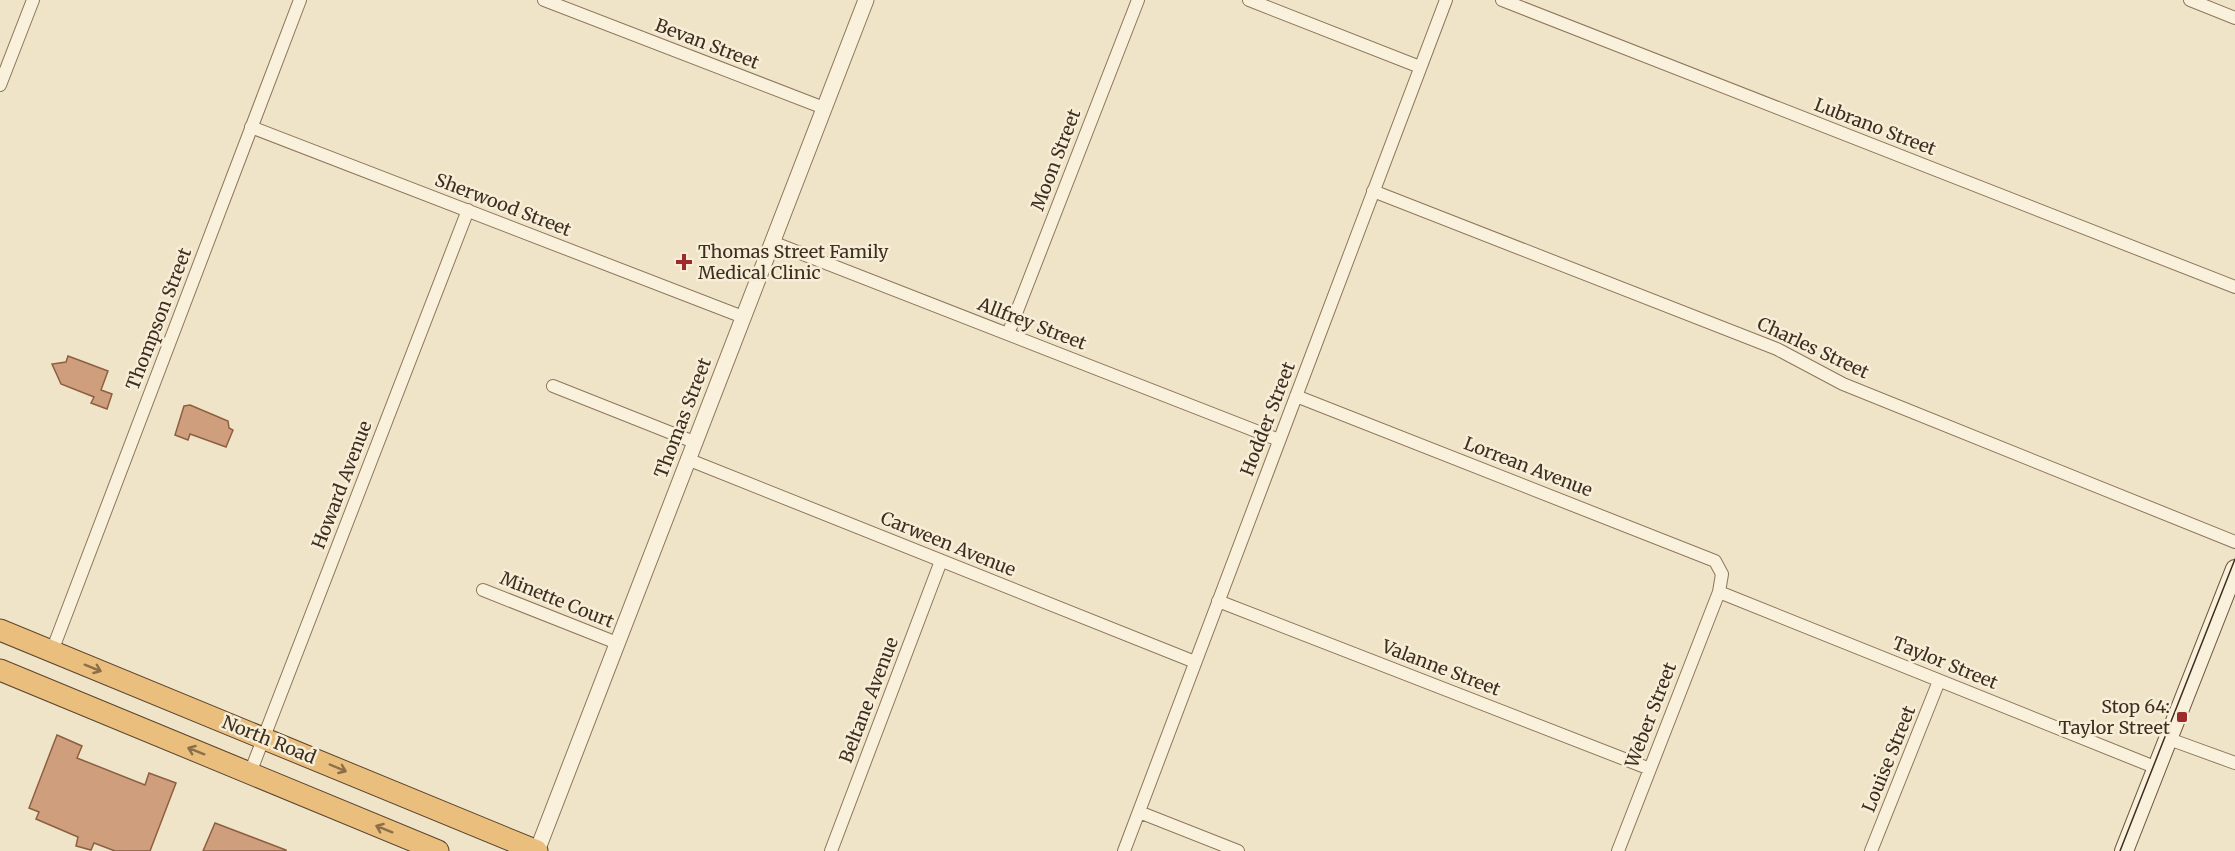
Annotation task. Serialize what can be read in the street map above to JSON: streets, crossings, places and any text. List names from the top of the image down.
{
  "streets": {
    "highway": ["North Road"],
    "street": [
      "Bevan Street",
      "Lubrano Street",
      "Moon Street",
      "Sherwood Street",
      "Thompson Street",
      "Allfrey Street",
      "Charles Street",
      "Thomas Street",
      "Hodder Street",
      "Lorrean Avenue",
      "Howard Avenue",
      "Carween Avenue",
      "Minette Court",
      "Taylor Street",
      "Valanne Street",
      "Beltane Avenue",
      "Weber Street",
      "Louise Street"
    ]
  },
  "crossings": [
    ["Bevan Street", "Thomas Street"],
    ["Moon Street", "Allfrey Street"],
    ["Sherwood Street", "Thompson Street"],
    ["Sherwood Street", "Thomas Street"],
    ["Sherwood Street", "Howard Avenue"],
    ["Thompson Street", "North Road"],
    ["Allfrey Street", "Thomas Street"],
    ["Allfrey Street", "Hodder Street"],
    ["Charles Street", "Hodder Street"],
    ["Thomas Street", "Carween Avenue"],
    ["Thomas Street", "Minette Court"],
    ["Thomas Street", "North Road"],
    ["Hodder Street", "Lorrean Avenue"],
    ["Hodder Street", "Carween Avenue"],
    ["Hodder Street", "Valanne Street"],
    ["Lorrean Avenue", "Taylor Street"],
    ["Lorrean Avenue", "Weber Street"],
    ["Howard Avenue", "North Road"],
    ["Carween Avenue", "Beltane Avenue"],
    ["Taylor Street", "Weber Street"],
    ["Taylor Street", "Louise Street"],
    ["Valanne Street", "Weber Street"]
  ],
  "places": {
    "health": ["Thomas Street Family Medical Clinic"],
    "transit": ["Stop 64: Taylor Street"]
  }
}
